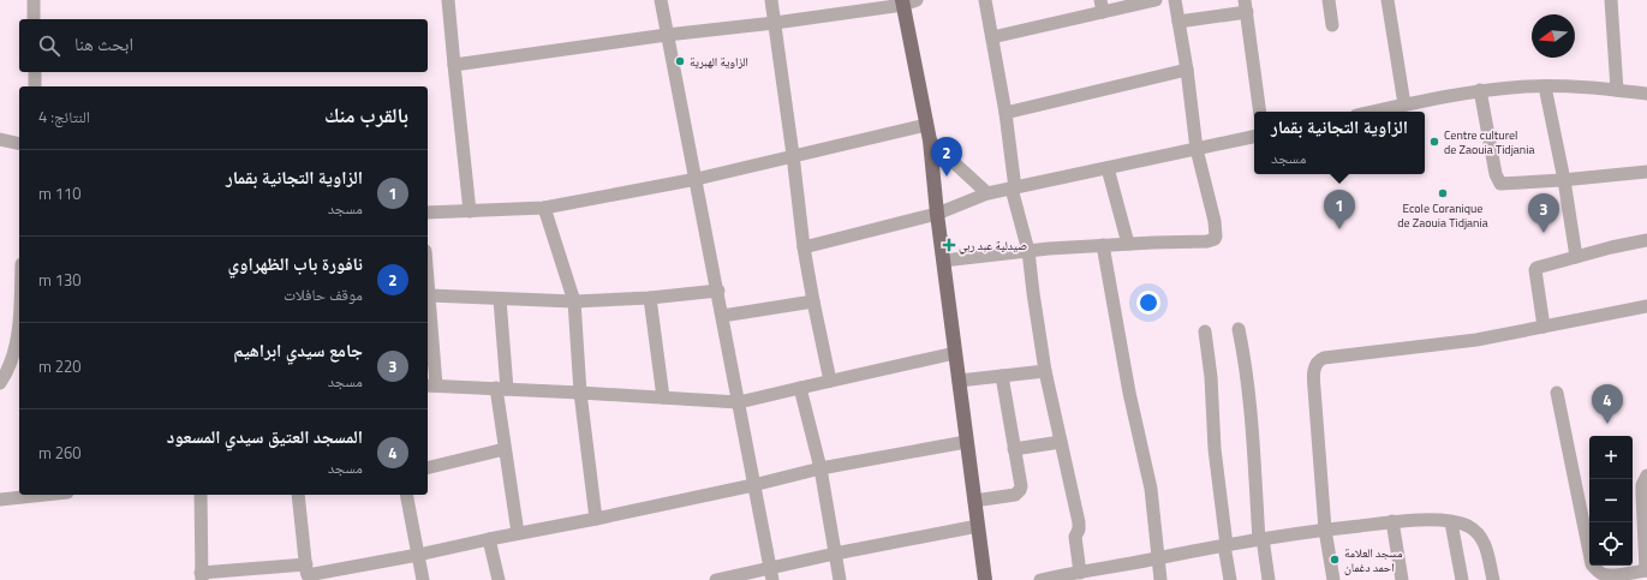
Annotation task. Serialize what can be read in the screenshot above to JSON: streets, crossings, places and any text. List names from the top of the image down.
{
  "places": {
    "other": [
      "الزاوية الهبرية",
      "Centre culturel de Zaouia Tidjania",
      "Ecole Coranique de Zaouia Tidjania",
      "مسجد العلامة احمد دغمان"
    ],
    "health": ["صيدلية عبد ربي"]
  },
  "north": "left",
  "page": {
    "search": "ابحث هنا",
    "heading": ["بالقرب منك", "النتائج: 4"],
    "popup": ["الزاوية التجانية بقمار", "مسجد"],
    "pins": [
      "2",
      "1",
      "3",
      "4"
    ],
    "list": [
      {
        "mark": "1",
        "name": "الزاوية التجانية بقمار",
        "note": "مسجد",
        "value": "110 m"
      },
      {
        "mark": "2",
        "name": "نافورة باب الظهراوي",
        "note": "موقف حافلات",
        "value": "130 m"
      },
      {
        "mark": "3",
        "name": "جامع سيدي ابراهيم",
        "note": "مسجد",
        "value": "220 m"
      },
      {
        "mark": "4",
        "name": "المسجد العتيق سيدي المسعود",
        "note": "مسجد",
        "value": "260 m"
      }
    ],
    "map_buttons": ["+", "−"]
  }
}
